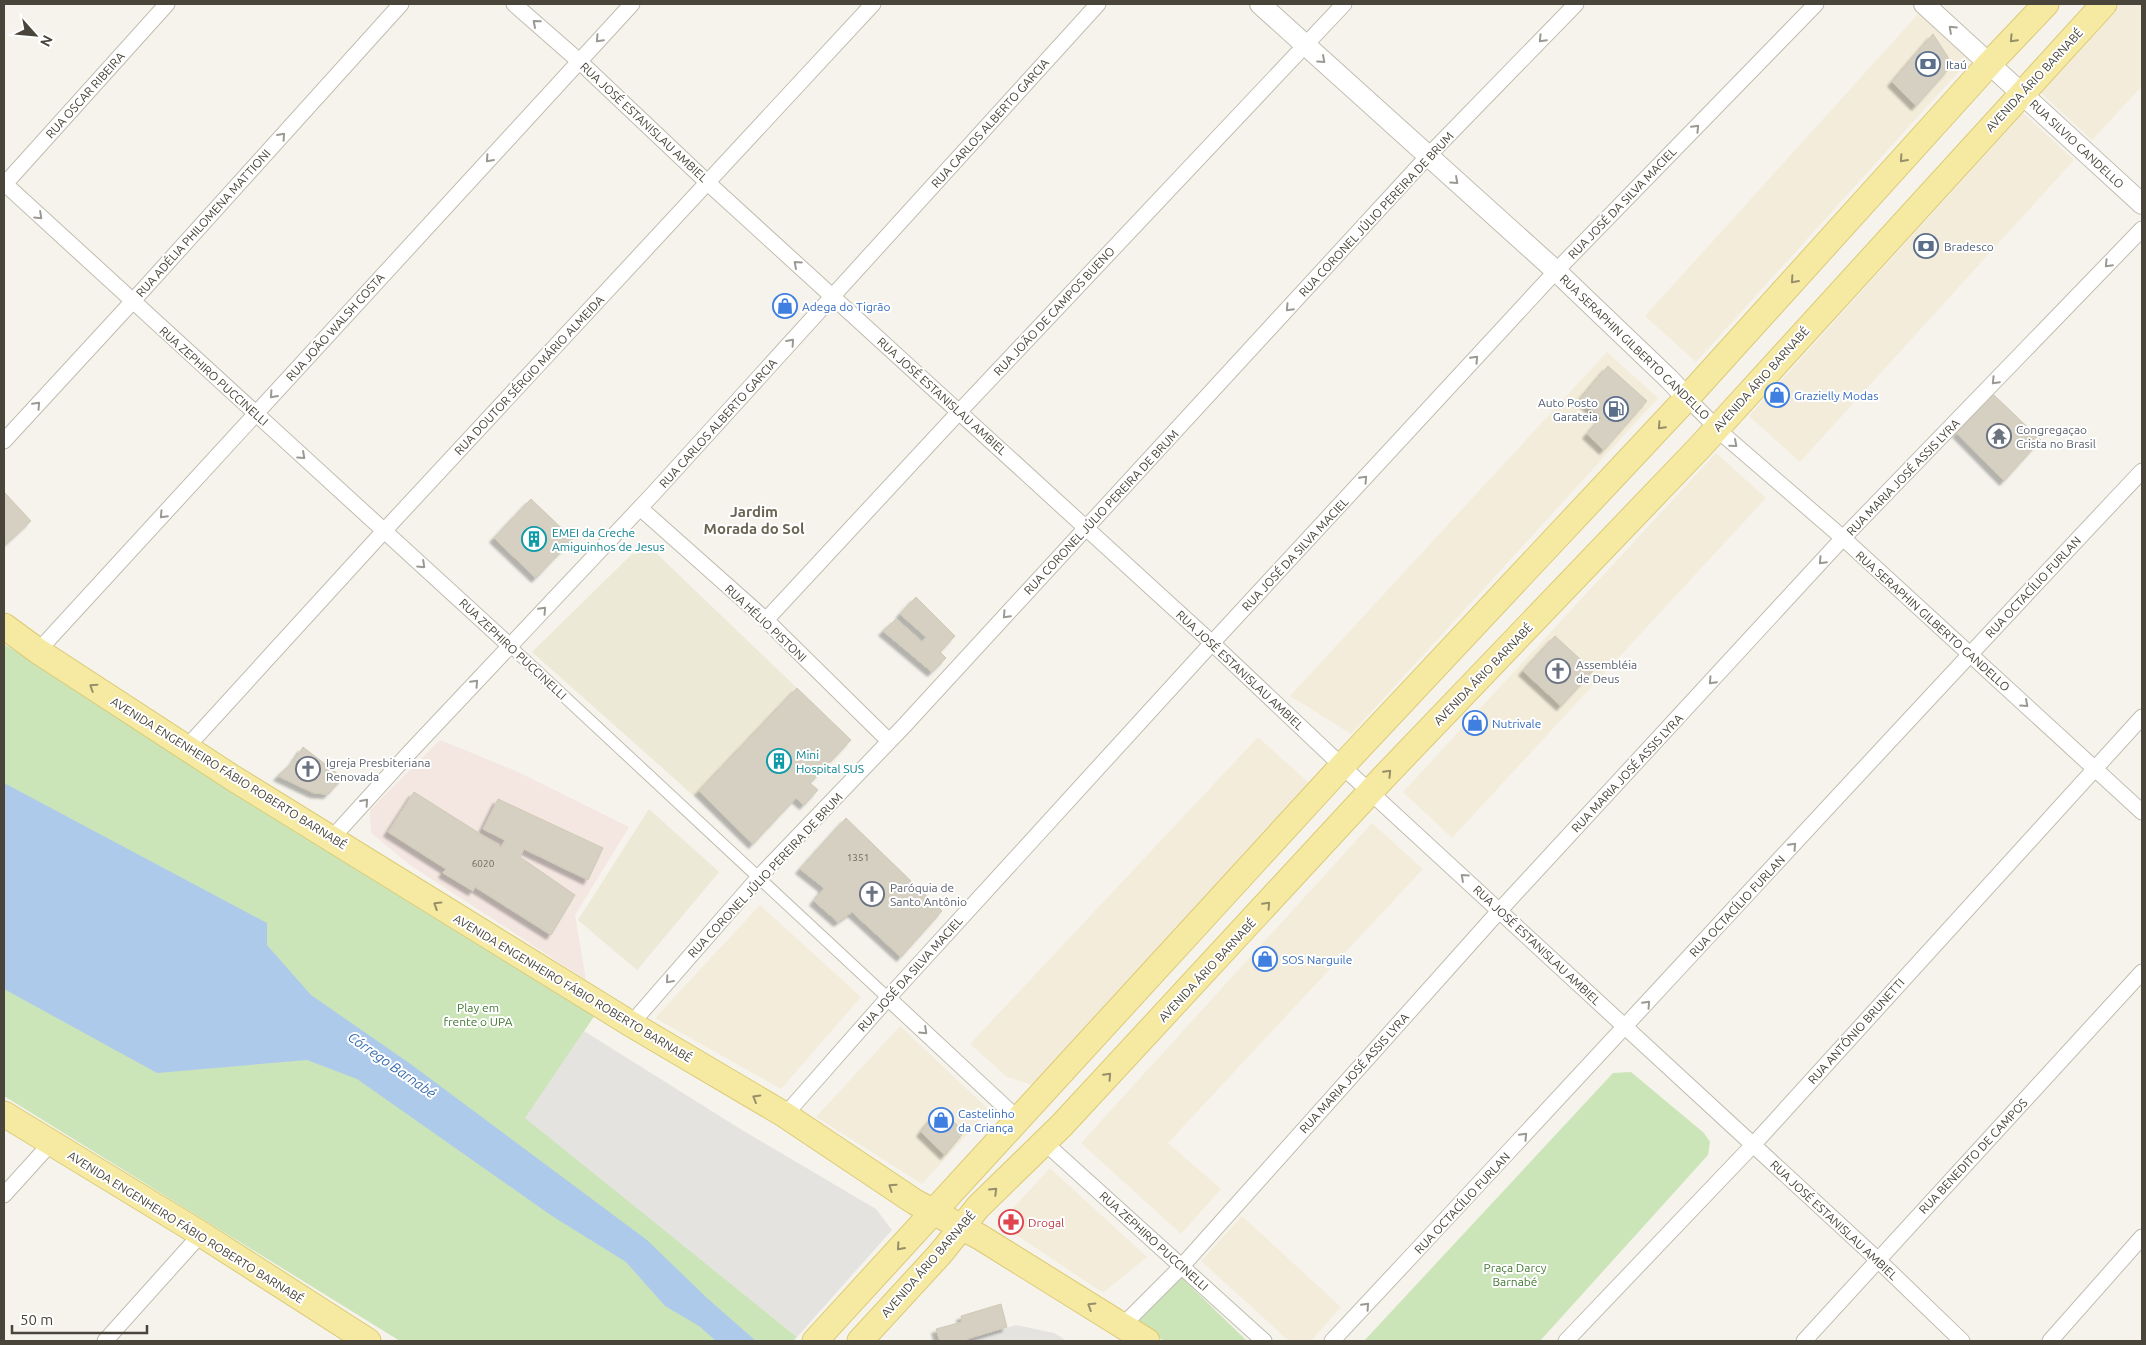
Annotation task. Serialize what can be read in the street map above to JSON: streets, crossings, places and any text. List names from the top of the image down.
{
  "streets": {
    "main road": ["AVENIDA ÁRIO BARNABÉ", "AVENIDA ENGENHEIRO FÁBIO ROBERTO BARNABÉ"],
    "street": [
      "RUA OSCAR RIBEIRA",
      "RUA JOSÉ ESTANISLAU AMBIEL",
      "RUA CARLOS ALBERTO GARCIA",
      "RUA SILVIO CANDELLO",
      "RUA JOSÉ DA SILVA MACIEL",
      "RUA CORONEL JÚLIO PEREIRA DE BRUM",
      "RUA ADÉLIA PHILOMENA MATTIONI",
      "RUA JOÃO DE CAMPOS BUENO",
      "RUA JOÃO WALSH COSTA",
      "RUA SERAPHIN GILBERTO CANDELLO",
      "RUA DOUTOR SÉRGIO MÁRIO ALMEIDA",
      "RUA ZEPHIRO PUCCINELLI",
      "RUA MARIA JOSÉ ASSIS LYRA",
      "RUA OCTACÍLIO FURLAN",
      "RUA HÉLIO PISTONI",
      "RUA ANTÔNIO BRUNETTI",
      "RUA BENEDITO DE CAMPOS"
    ]
  },
  "crossings": [
    ["AVENIDA ÁRIO BARNABÉ", "RUA JOSÉ ESTANISLAU AMBIEL"],
    ["AVENIDA ÁRIO BARNABÉ", "RUA SILVIO CANDELLO"],
    ["AVENIDA ÁRIO BARNABÉ", "RUA SERAPHIN GILBERTO CANDELLO"],
    ["AVENIDA ÁRIO BARNABÉ", "RUA ZEPHIRO PUCCINELLI"],
    ["AVENIDA ÁRIO BARNABÉ", "AVENIDA ENGENHEIRO FÁBIO ROBERTO BARNABÉ"],
    ["RUA OSCAR RIBEIRA", "RUA ZEPHIRO PUCCINELLI"],
    ["RUA JOSÉ ESTANISLAU AMBIEL", "RUA CARLOS ALBERTO GARCIA"],
    ["RUA JOSÉ ESTANISLAU AMBIEL", "RUA JOSÉ DA SILVA MACIEL"],
    ["RUA JOSÉ ESTANISLAU AMBIEL", "RUA CORONEL JÚLIO PEREIRA DE BRUM"],
    ["RUA JOSÉ ESTANISLAU AMBIEL", "RUA JOÃO DE CAMPOS BUENO"],
    ["RUA JOSÉ ESTANISLAU AMBIEL", "RUA JOÃO WALSH COSTA"],
    ["RUA JOSÉ ESTANISLAU AMBIEL", "RUA DOUTOR SÉRGIO MÁRIO ALMEIDA"],
    ["RUA JOSÉ ESTANISLAU AMBIEL", "RUA MARIA JOSÉ ASSIS LYRA"],
    ["RUA JOSÉ ESTANISLAU AMBIEL", "RUA OCTACÍLIO FURLAN"],
    ["RUA JOSÉ ESTANISLAU AMBIEL", "RUA ANTÔNIO BRUNETTI"],
    ["RUA JOSÉ ESTANISLAU AMBIEL", "RUA BENEDITO DE CAMPOS"],
    ["RUA CARLOS ALBERTO GARCIA", "RUA ZEPHIRO PUCCINELLI"],
    ["RUA CARLOS ALBERTO GARCIA", "RUA HÉLIO PISTONI"],
    ["RUA CARLOS ALBERTO GARCIA", "AVENIDA ENGENHEIRO FÁBIO ROBERTO BARNABÉ"],
    ["RUA JOSÉ DA SILVA MACIEL", "RUA SERAPHIN GILBERTO CANDELLO"],
    ["RUA JOSÉ DA SILVA MACIEL", "RUA ZEPHIRO PUCCINELLI"],
    ["RUA JOSÉ DA SILVA MACIEL", "AVENIDA ENGENHEIRO FÁBIO ROBERTO BARNABÉ"],
    ["RUA CORONEL JÚLIO PEREIRA DE BRUM", "RUA SERAPHIN GILBERTO CANDELLO"],
    ["RUA CORONEL JÚLIO PEREIRA DE BRUM", "RUA ZEPHIRO PUCCINELLI"],
    ["RUA CORONEL JÚLIO PEREIRA DE BRUM", "RUA HÉLIO PISTONI"],
    ["RUA CORONEL JÚLIO PEREIRA DE BRUM", "AVENIDA ENGENHEIRO FÁBIO ROBERTO BARNABÉ"],
    ["RUA ADÉLIA PHILOMENA MATTIONI", "RUA ZEPHIRO PUCCINELLI"],
    ["RUA JOÃO DE CAMPOS BUENO", "RUA SERAPHIN GILBERTO CANDELLO"],
    ["RUA JOÃO DE CAMPOS BUENO", "RUA HÉLIO PISTONI"],
    ["RUA JOÃO WALSH COSTA", "RUA ZEPHIRO PUCCINELLI"],
    ["RUA JOÃO WALSH COSTA", "AVENIDA ENGENHEIRO FÁBIO ROBERTO BARNABÉ"],
    ["RUA SERAPHIN GILBERTO CANDELLO", "RUA MARIA JOSÉ ASSIS LYRA"],
    ["RUA SERAPHIN GILBERTO CANDELLO", "RUA OCTACÍLIO FURLAN"],
    ["RUA SERAPHIN GILBERTO CANDELLO", "RUA ANTÔNIO BRUNETTI"],
    ["RUA DOUTOR SÉRGIO MÁRIO ALMEIDA", "RUA ZEPHIRO PUCCINELLI"],
    ["RUA DOUTOR SÉRGIO MÁRIO ALMEIDA", "AVENIDA ENGENHEIRO FÁBIO ROBERTO BARNABÉ"],
    ["RUA ZEPHIRO PUCCINELLI", "RUA MARIA JOSÉ ASSIS LYRA"],
    ["RUA MARIA JOSÉ ASSIS LYRA", "AVENIDA ENGENHEIRO FÁBIO ROBERTO BARNABÉ"]
  ],
  "one_way": [
    "RUA CARLOS ALBERTO GARCIA",
    "RUA JOSÉ DA SILVA MACIEL",
    "RUA CORONEL JÚLIO PEREIRA DE BRUM",
    "RUA ADÉLIA PHILOMENA MATTIONI",
    "RUA JOÃO WALSH COSTA",
    "RUA SERAPHIN GILBERTO CANDELLO",
    "RUA ZEPHIRO PUCCINELLI",
    "RUA MARIA JOSÉ ASSIS LYRA",
    "RUA OCTACÍLIO FURLAN",
    "AVENIDA ENGENHEIRO FÁBIO ROBERTO BARNABÉ"
  ],
  "districts": ["Jardim Morada do Sol"],
  "water": ["Córrego Barnabé"],
  "parks": ["Play em frente o UPA", "Praça Darcy Barnabé"],
  "places": {
    "bank": ["Itaú", "Bradesco"],
    "shop": [
      "Adega do Tigrão",
      "Grazielly Modas",
      "Nutrivale",
      "SOS Narguile",
      "Castelinho da Criança"
    ],
    "fuel station": ["Auto Posto Garateia"],
    "temple": ["Congregaçao Crista no Brasil"],
    "building": ["EMEI da Creche Amiguinhos de Jesus", "Mini Hospital SUS"],
    "church": ["Assembléia de Deus", "Igreja Presbiteriana Renovada", "Paróquia de Santo Antônio"],
    "pharmacy": ["Drogal"]
  },
  "house_numbers": ["1351", "6020"],
  "scale_bar": "50 m",
  "north": "bottom right"
}
